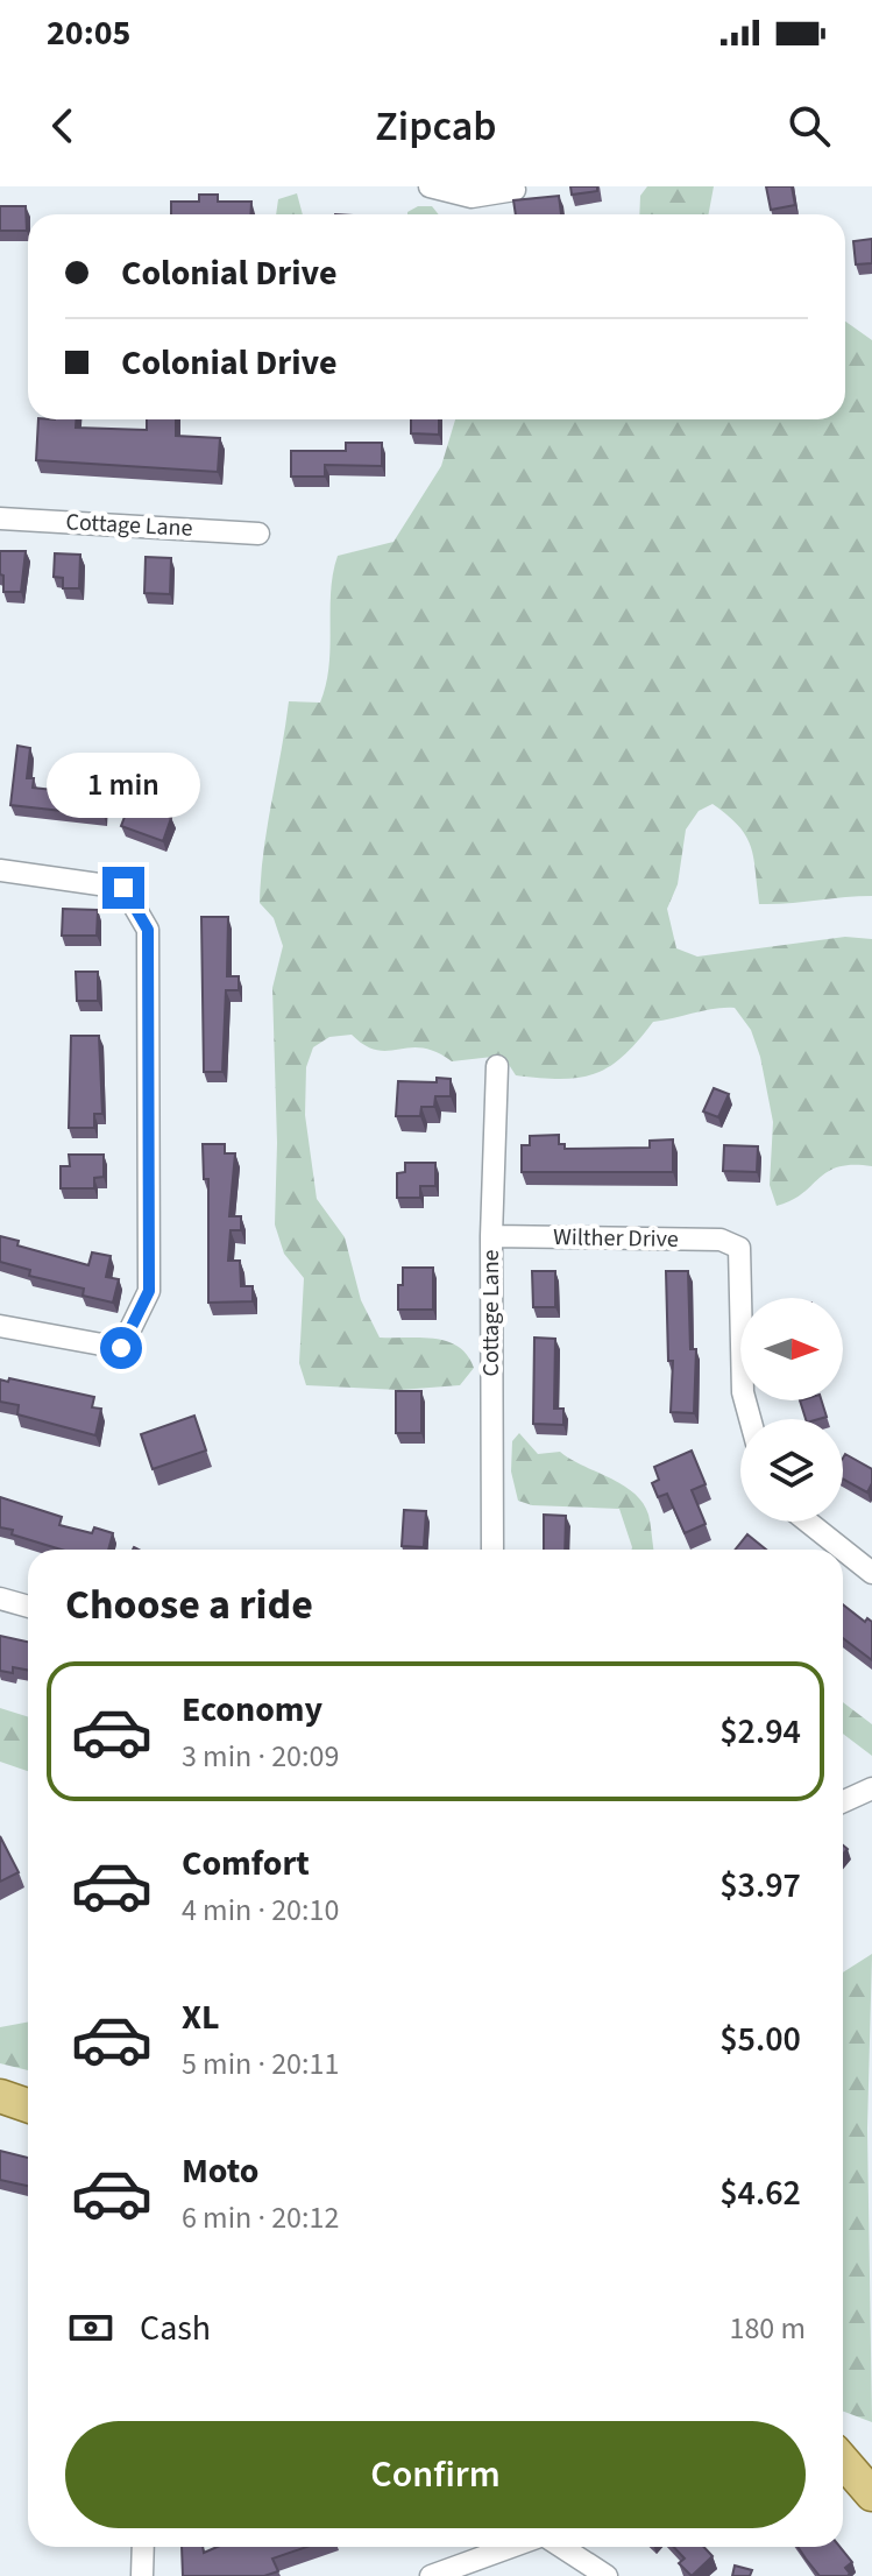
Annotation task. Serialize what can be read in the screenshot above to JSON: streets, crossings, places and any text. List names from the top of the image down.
{
  "streets": {
    "street": ["Cottage Lane", "Wilther Drive"]
  },
  "crossings": [
    ["Cottage Lane", "Wilther Drive"]
  ],
  "north": "right",
  "page": {
    "status": "20:05",
    "header": "Zipcab",
    "banner": ["Colonial Drive", "Colonial Drive"],
    "bubble": "1 min",
    "heading": "Choose a ride",
    "list": [
      {
        "name": "Economy",
        "note": "3 min · 20:09",
        "value": "$2.94"
      },
      {
        "name": "Comfort",
        "note": "4 min · 20:10",
        "value": "$3.97"
      },
      {
        "name": "XL",
        "note": "5 min · 20:11",
        "value": "$5.00"
      },
      {
        "name": "Moto",
        "note": "6 min · 20:12",
        "value": "$4.62"
      }
    ],
    "pay": ["Cash", "180 m"],
    "buttons": "Confirm"
  }
}
